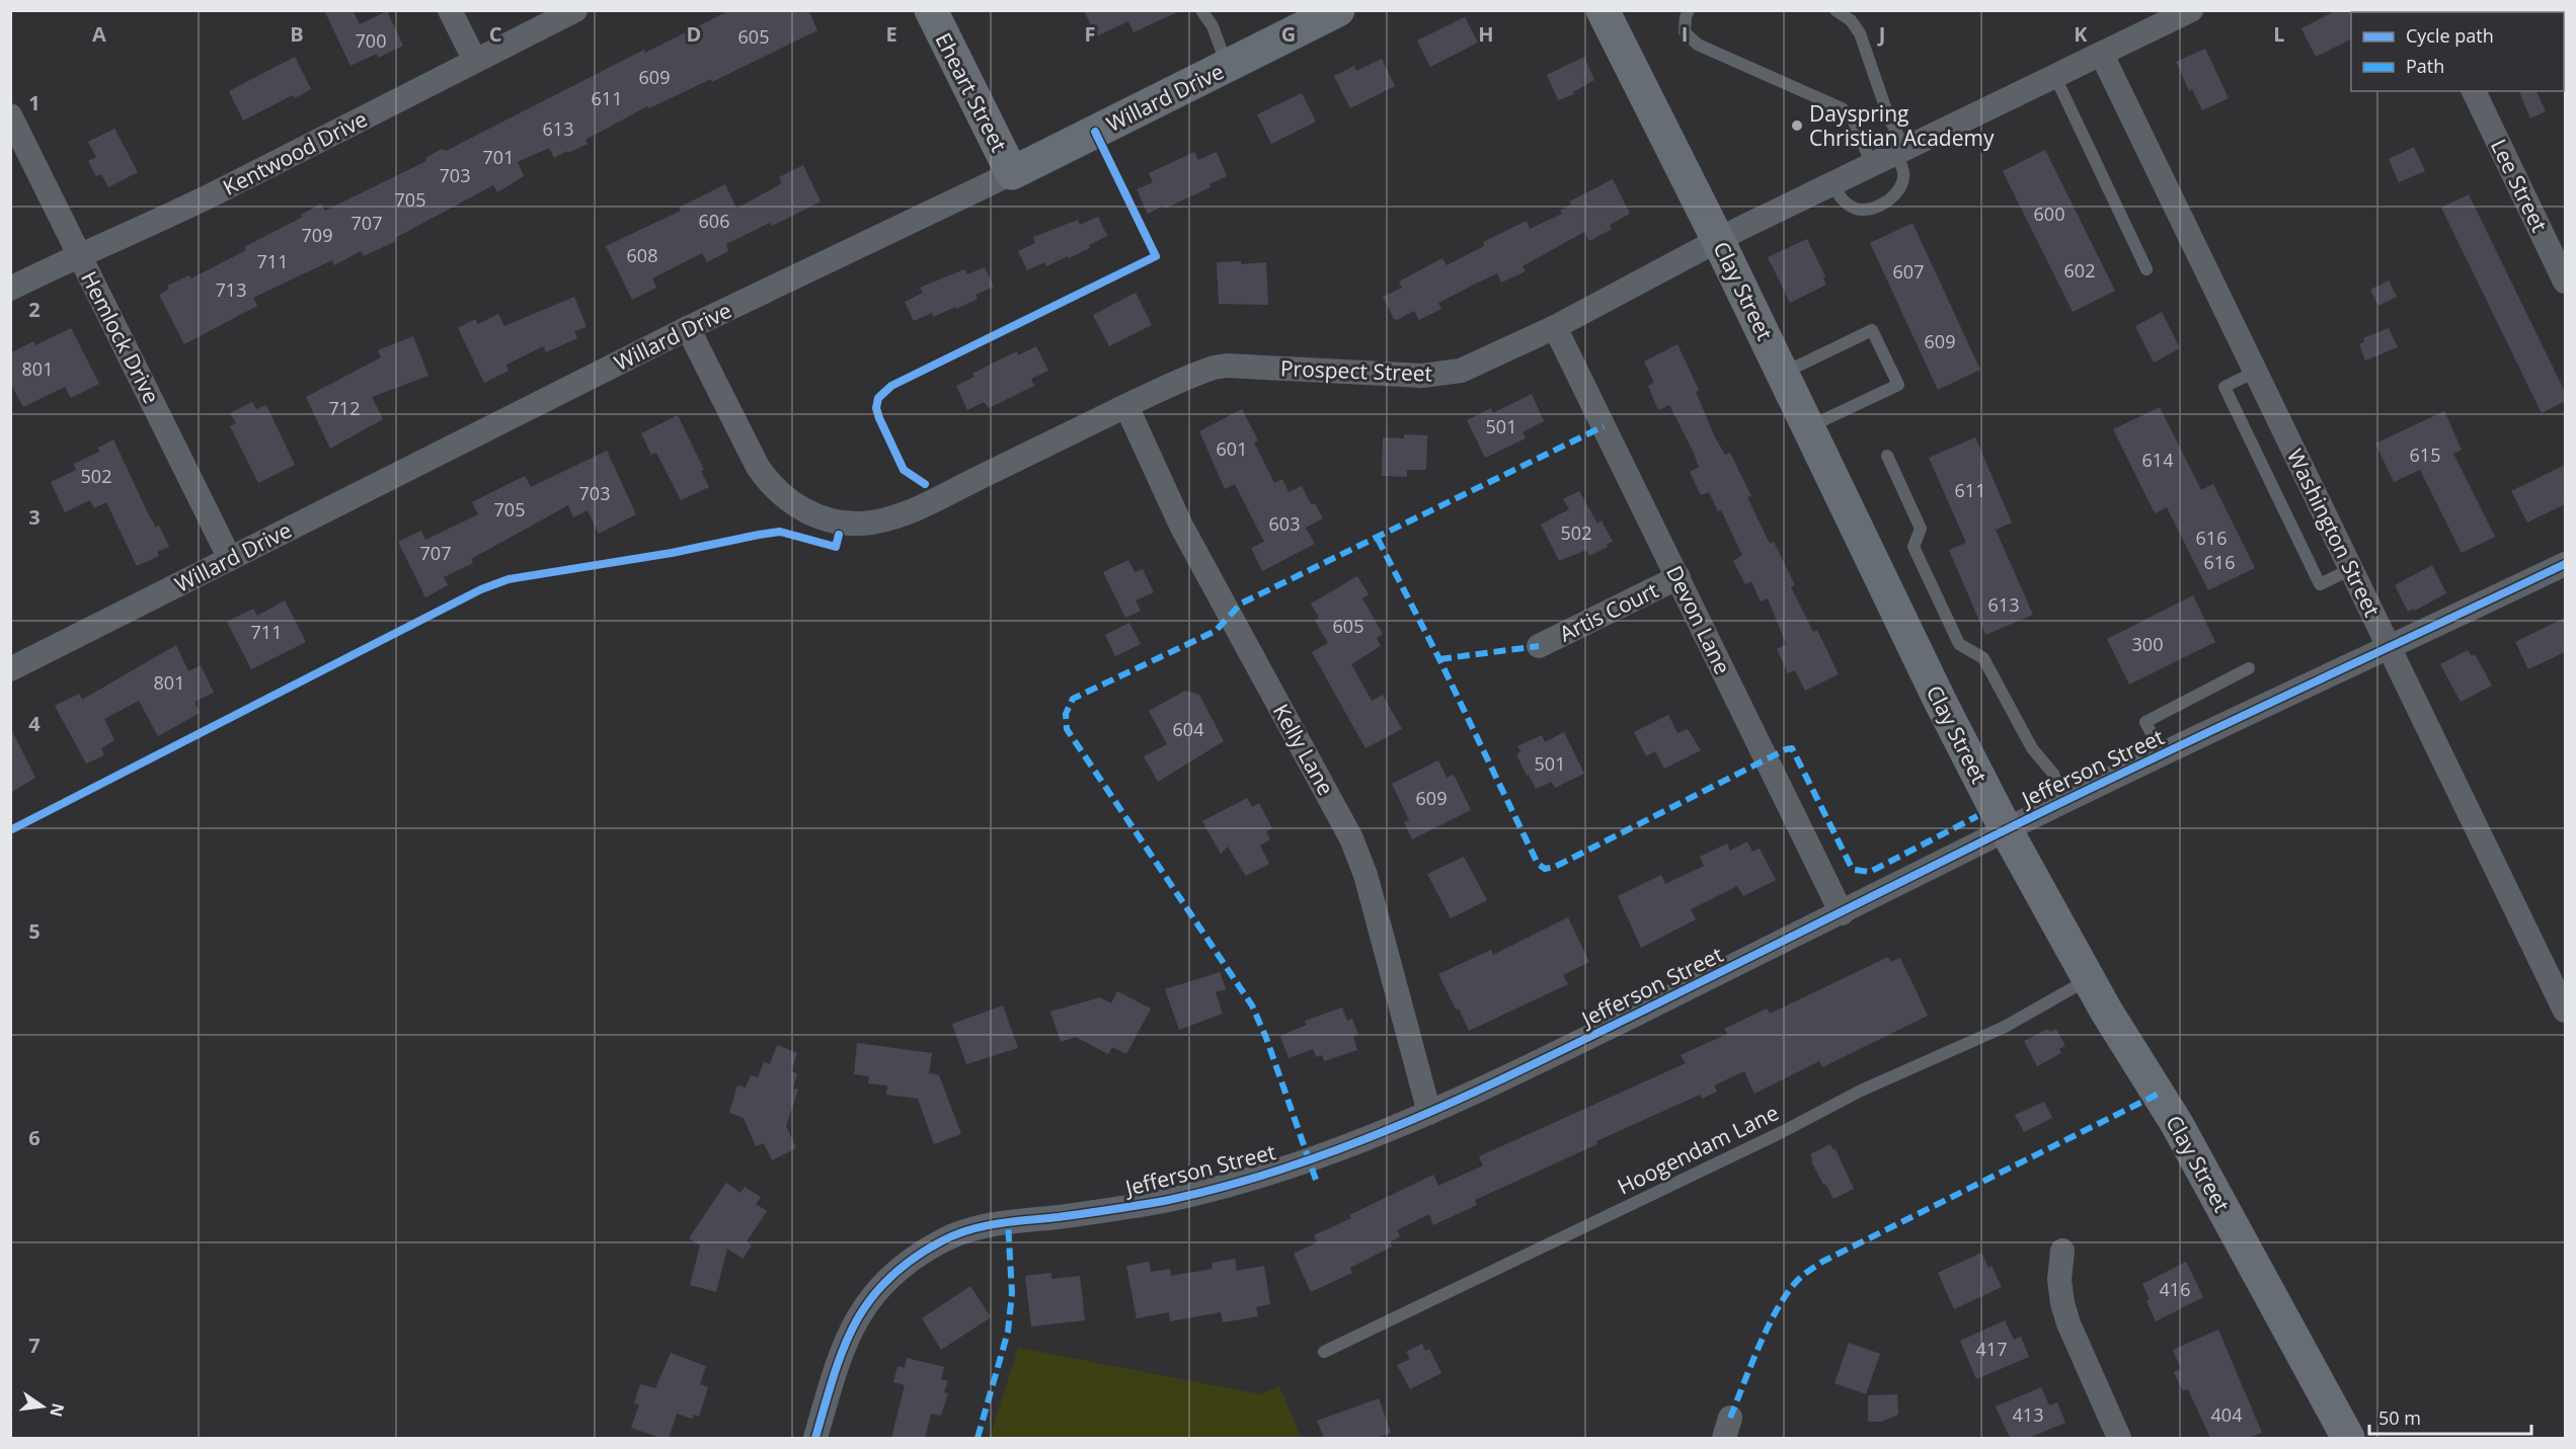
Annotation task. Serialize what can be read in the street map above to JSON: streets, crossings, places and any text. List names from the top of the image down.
{
  "streets": {
    "street": [
      "Eheart Street",
      "Willard Drive",
      "Kentwood Drive",
      "Lee Street",
      "Clay Street",
      "Hemlock Drive",
      "Prospect Street",
      "Washington Street",
      "Artis Court",
      "Devon Lane",
      "Kelly Lane",
      "Jefferson Street"
    ],
    "lane": ["Hoogendam Lane"]
  },
  "crossings": [
    ["Eheart Street", "Willard Drive"],
    ["Willard Drive", "Hemlock Drive"],
    ["Willard Drive", "Prospect Street"],
    ["Kentwood Drive", "Hemlock Drive"],
    ["Clay Street", "Prospect Street"],
    ["Clay Street", "Jefferson Street"],
    ["Clay Street", "Hoogendam Lane"],
    ["Prospect Street", "Washington Street"],
    ["Prospect Street", "Devon Lane"],
    ["Prospect Street", "Kelly Lane"],
    ["Washington Street", "Jefferson Street"],
    ["Artis Court", "Devon Lane"],
    ["Devon Lane", "Jefferson Street"],
    ["Kelly Lane", "Jefferson Street"]
  ],
  "places": ["Dayspring Christian Academy"],
  "house_numbers": [
    "605",
    "700",
    "609",
    "611",
    "613",
    "701",
    "703",
    "705",
    "600",
    "606",
    "707",
    "709",
    "608",
    "711",
    "602",
    "607",
    "713",
    "609",
    "801",
    "712",
    "501",
    "601",
    "615",
    "614",
    "502",
    "611",
    "703",
    "705",
    "603",
    "502",
    "616",
    "707",
    "616",
    "613",
    "605",
    "711",
    "300",
    "801",
    "604",
    "501",
    "609",
    "416",
    "417",
    "413",
    "404"
  ],
  "legend": ["Cycle path", "Path"],
  "scale_bar": "50 m",
  "north": "right",
  "grid": {
    "columns": [
      "A",
      "B",
      "C",
      "D",
      "E",
      "F",
      "G",
      "H",
      "I",
      "J",
      "K",
      "L"
    ],
    "rows": [
      "1",
      "2",
      "3",
      "4",
      "5",
      "6",
      "7"
    ]
  }
}
